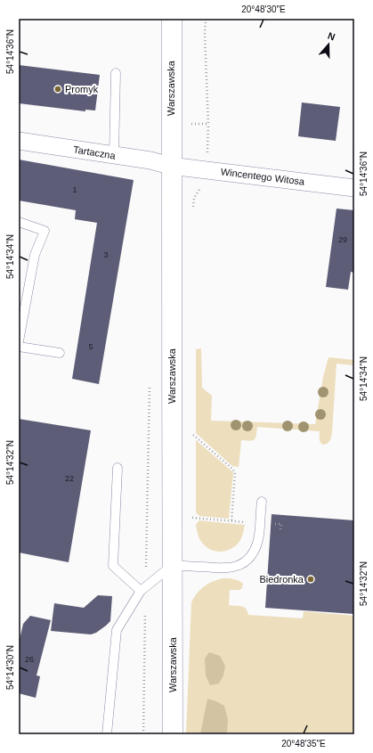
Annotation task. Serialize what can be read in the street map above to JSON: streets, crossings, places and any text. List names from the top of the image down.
{
  "streets": {
    "main road": ["Warszawska"],
    "street": ["Tartaczna", "Wincentego Witosa"]
  },
  "crossings": [
    ["Warszawska", "Tartaczna"],
    ["Warszawska", "Wincentego Witosa"],
    ["Tartaczna", "Wincentego Witosa"]
  ],
  "places": ["Promyk", "Biedronka"],
  "house_numbers": [
    "1",
    "29",
    "3",
    "5",
    "22",
    "26"
  ],
  "north": "top",
  "coordinates": [
    "20°48'30\"E",
    "54°14'36\"N",
    "54°14'34\"N",
    "54°14'32\"N",
    "54°14'30\"N",
    "20°48'35\"E"
  ]
}
